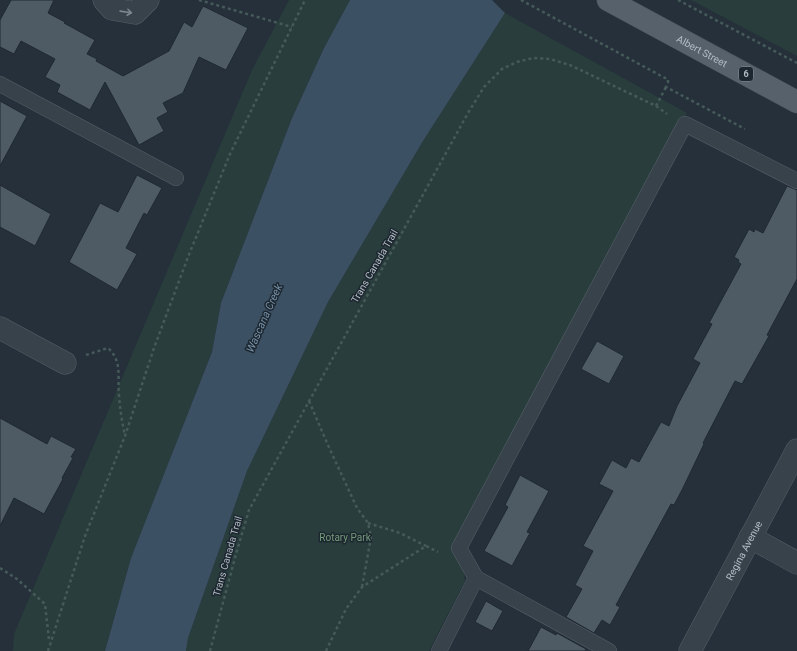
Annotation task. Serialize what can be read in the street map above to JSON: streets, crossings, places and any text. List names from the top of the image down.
{
  "streets": {
    "main road": ["Albert Street", "6"],
    "street": ["Regina Avenue"],
    "path": ["Trans Canada Trail"]
  },
  "water": ["Wascana Creek"],
  "parks": ["Rotary Park"]
}
